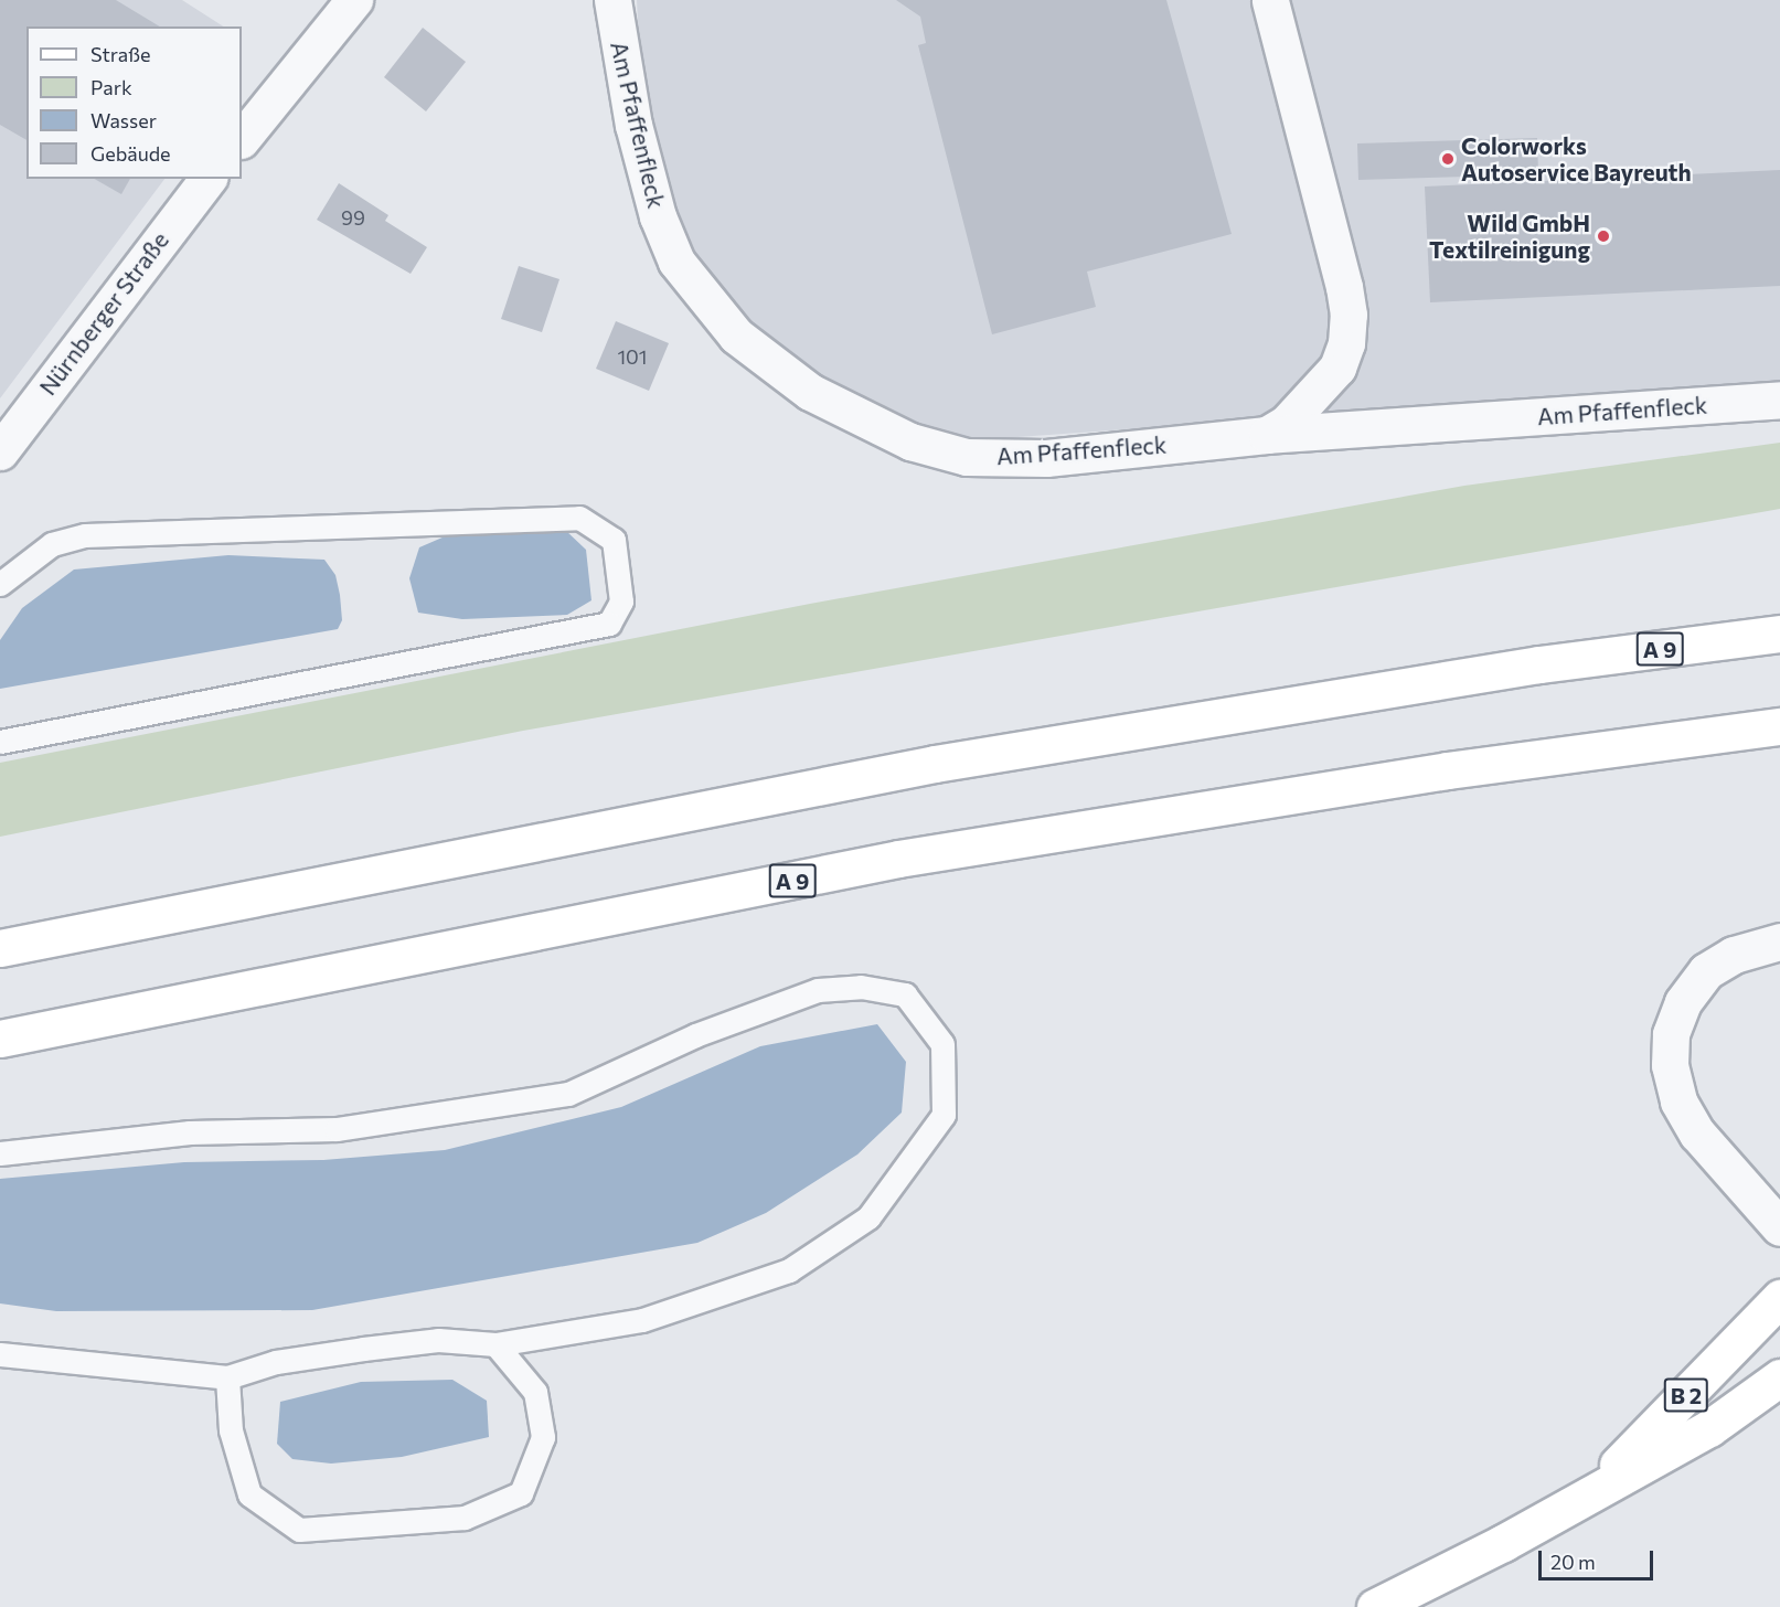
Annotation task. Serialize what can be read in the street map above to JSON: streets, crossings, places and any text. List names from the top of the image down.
{
  "streets": {
    "main road": ["A 9", "B 2"],
    "street": ["Am Pfaffenfleck", "Nürnberger Straße"]
  },
  "places": ["Colorworks Autoservice Bayreuth", "Wild GmbH Textilreinigung"],
  "house_numbers": ["99", "101"],
  "legend": [
    "Straße",
    "Park",
    "Wasser",
    "Gebäude"
  ],
  "scale_bar": "20 m"
}
